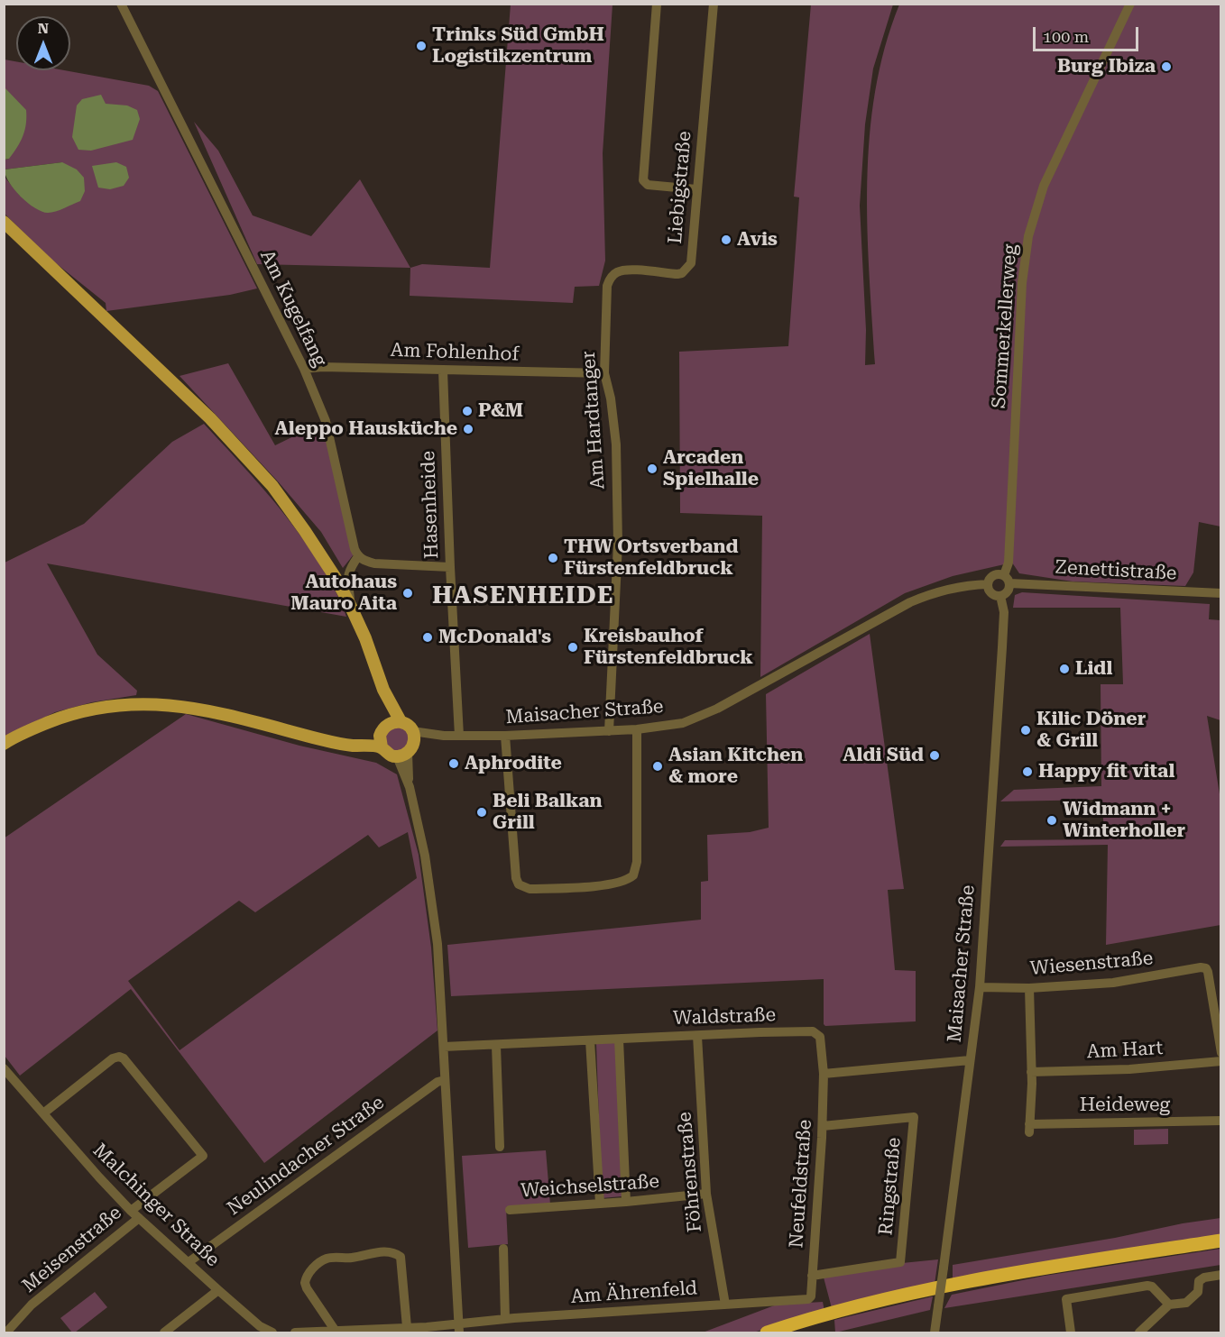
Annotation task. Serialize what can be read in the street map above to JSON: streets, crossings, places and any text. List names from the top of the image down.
{
  "streets": {
    "street": [
      "Liebigstraße",
      "Am Kugelfang",
      "Sommerkellerweg",
      "Am Fohlenhof",
      "Am Hardtanger",
      "Hasenheide",
      "Zenettistraße",
      "Maisacher Straße",
      "Wiesenstraße",
      "Waldstraße",
      "Am Hart",
      "Heideweg",
      "Neulindacher Straße",
      "Föhrenstraße",
      "Neufeldstraße",
      "Weichselstraße",
      "Ringstraße",
      "Malchinger Straße",
      "Meisenstraße",
      "Am Ährenfeld"
    ]
  },
  "crossings": [
    ["Liebigstraße", "Am Hardtanger"],
    ["Am Kugelfang", "Am Fohlenhof"],
    ["Sommerkellerweg", "Zenettistraße"],
    ["Sommerkellerweg", "Maisacher Straße"],
    ["Am Fohlenhof", "Am Hardtanger"],
    ["Am Fohlenhof", "Hasenheide"],
    ["Am Hardtanger", "Maisacher Straße"],
    ["Hasenheide", "Maisacher Straße"],
    ["Zenettistraße", "Maisacher Straße"],
    ["Maisacher Straße", "Wiesenstraße"],
    ["Wiesenstraße", "Heideweg"],
    ["Waldstraße", "Föhrenstraße"],
    ["Waldstraße", "Neufeldstraße"],
    ["Am Hart", "Heideweg"],
    ["Neulindacher Straße", "Malchinger Straße"],
    ["Föhrenstraße", "Weichselstraße"],
    ["Föhrenstraße", "Am Ährenfeld"],
    ["Neufeldstraße", "Ringstraße"],
    ["Neufeldstraße", "Am Ährenfeld"],
    ["Malchinger Straße", "Meisenstraße"]
  ],
  "districts": ["HASENHEIDE"],
  "places": [
    "Trinks Süd GmbH Logistikzentrum",
    "Burg Ibiza",
    "Avis",
    "P&M",
    "Aleppo Hausküche",
    "Arcaden Spielhalle",
    "THW Ortsverband Fürstenfeldbruck",
    "Autohaus Mauro Aita",
    "McDonald's",
    "Kreisbauhof Fürstenfeldbruck",
    "Lidl",
    "Kilic Döner & Grill",
    "Aldi Süd",
    "Aphrodite",
    "Asian Kitchen & more",
    "Happy fit vital",
    "Beli Balkan Grill",
    "Widmann + Winterholler"
  ],
  "scale_bar": "100 m",
  "north": "top"
}
